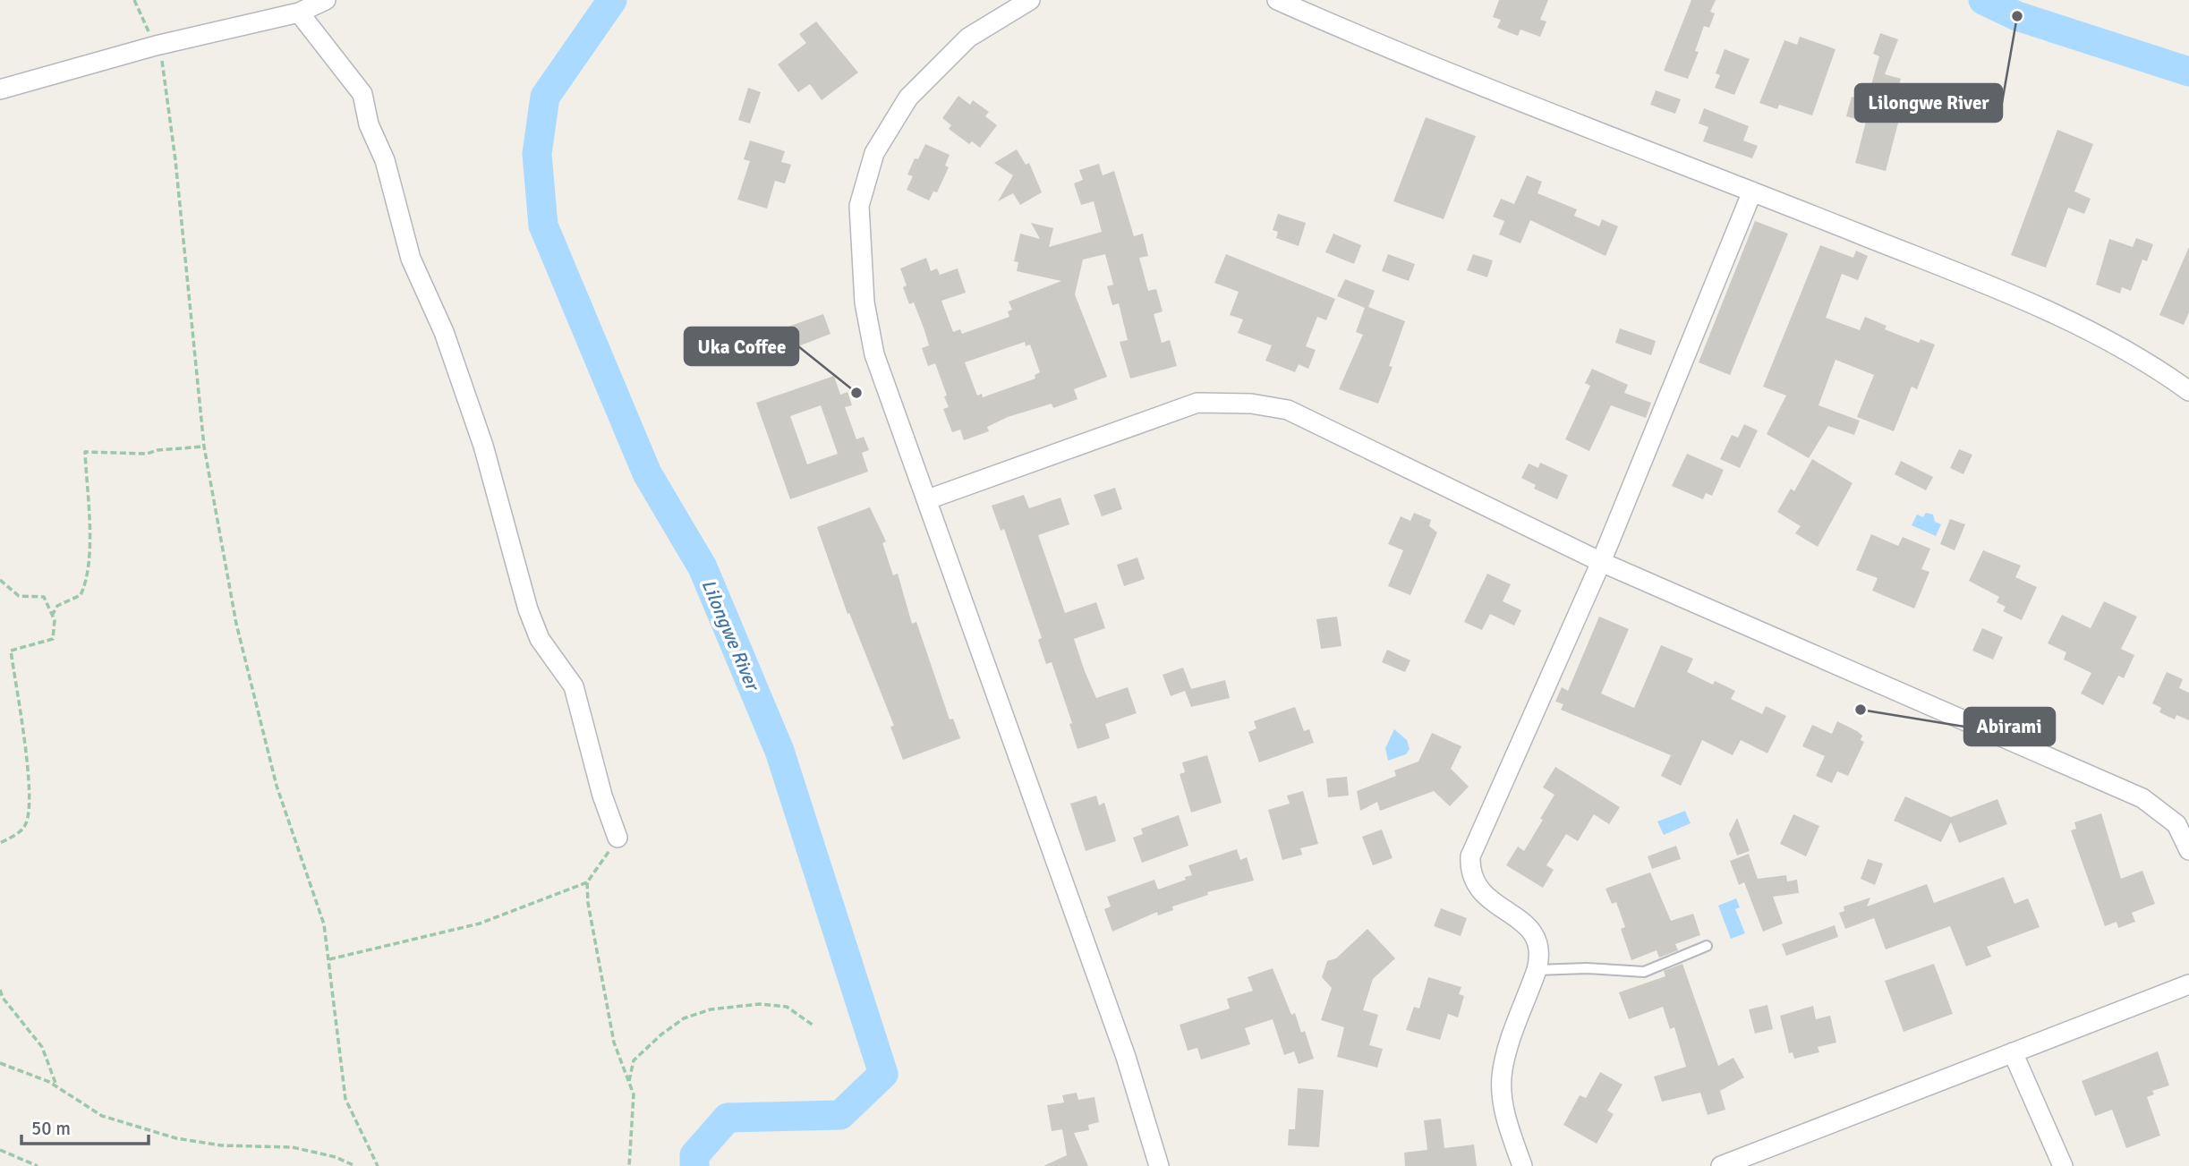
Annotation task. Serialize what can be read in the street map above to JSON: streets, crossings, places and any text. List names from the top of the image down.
{
  "water": ["Lilongwe River"],
  "places": ["Lilongwe River", "Uka Coffee", "Abirami"],
  "scale_bar": "50 m"
}
